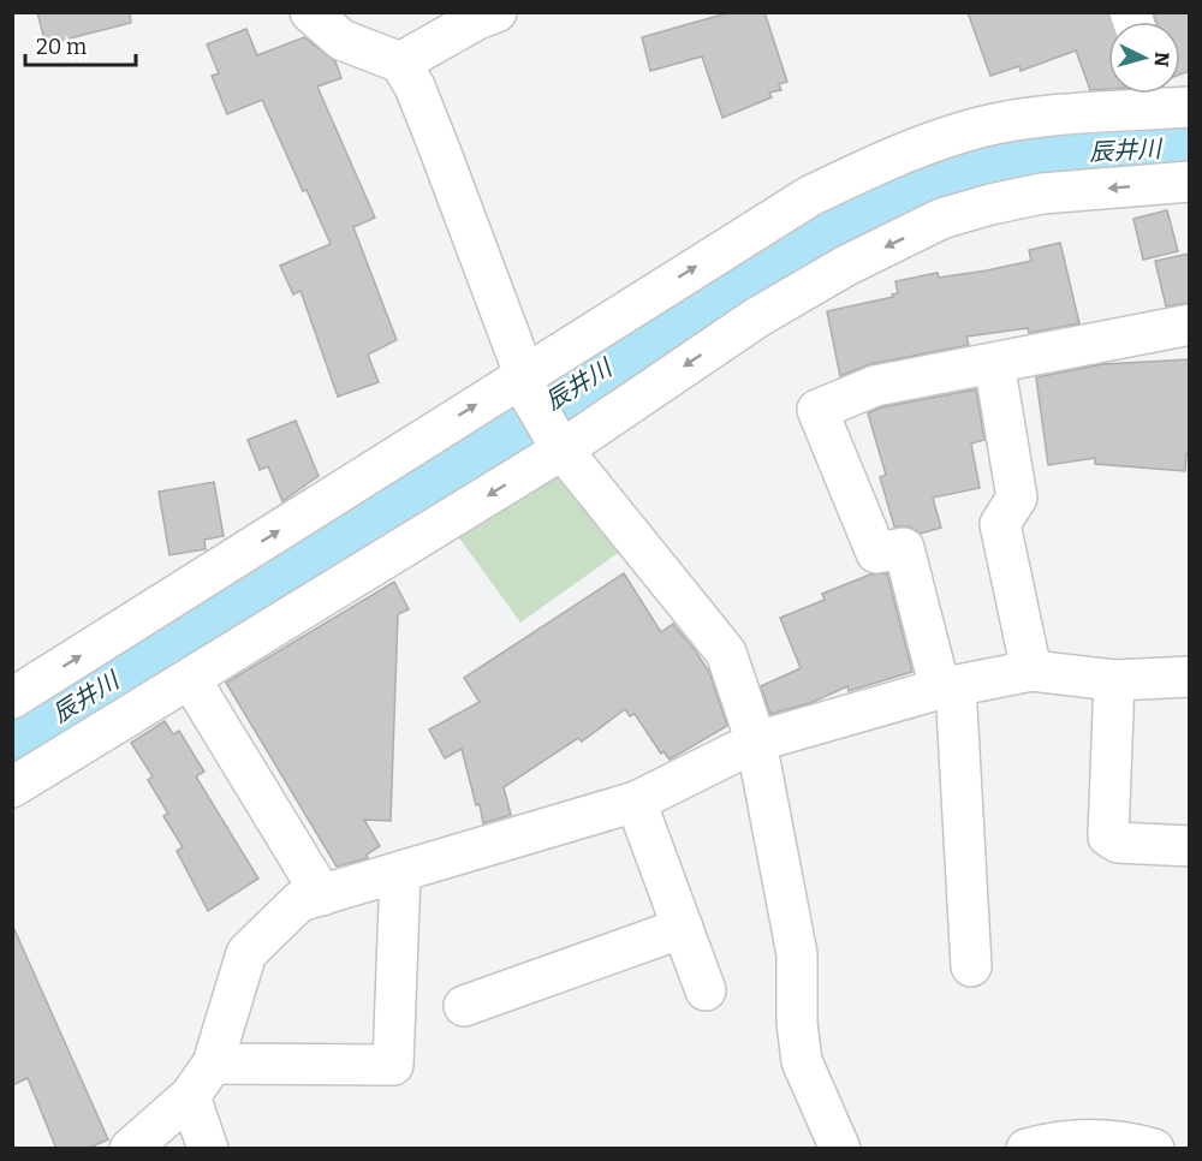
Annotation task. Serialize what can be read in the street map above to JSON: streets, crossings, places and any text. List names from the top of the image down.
{
  "water": ["辰井川"],
  "scale_bar": "20 m",
  "north": "right"
}
